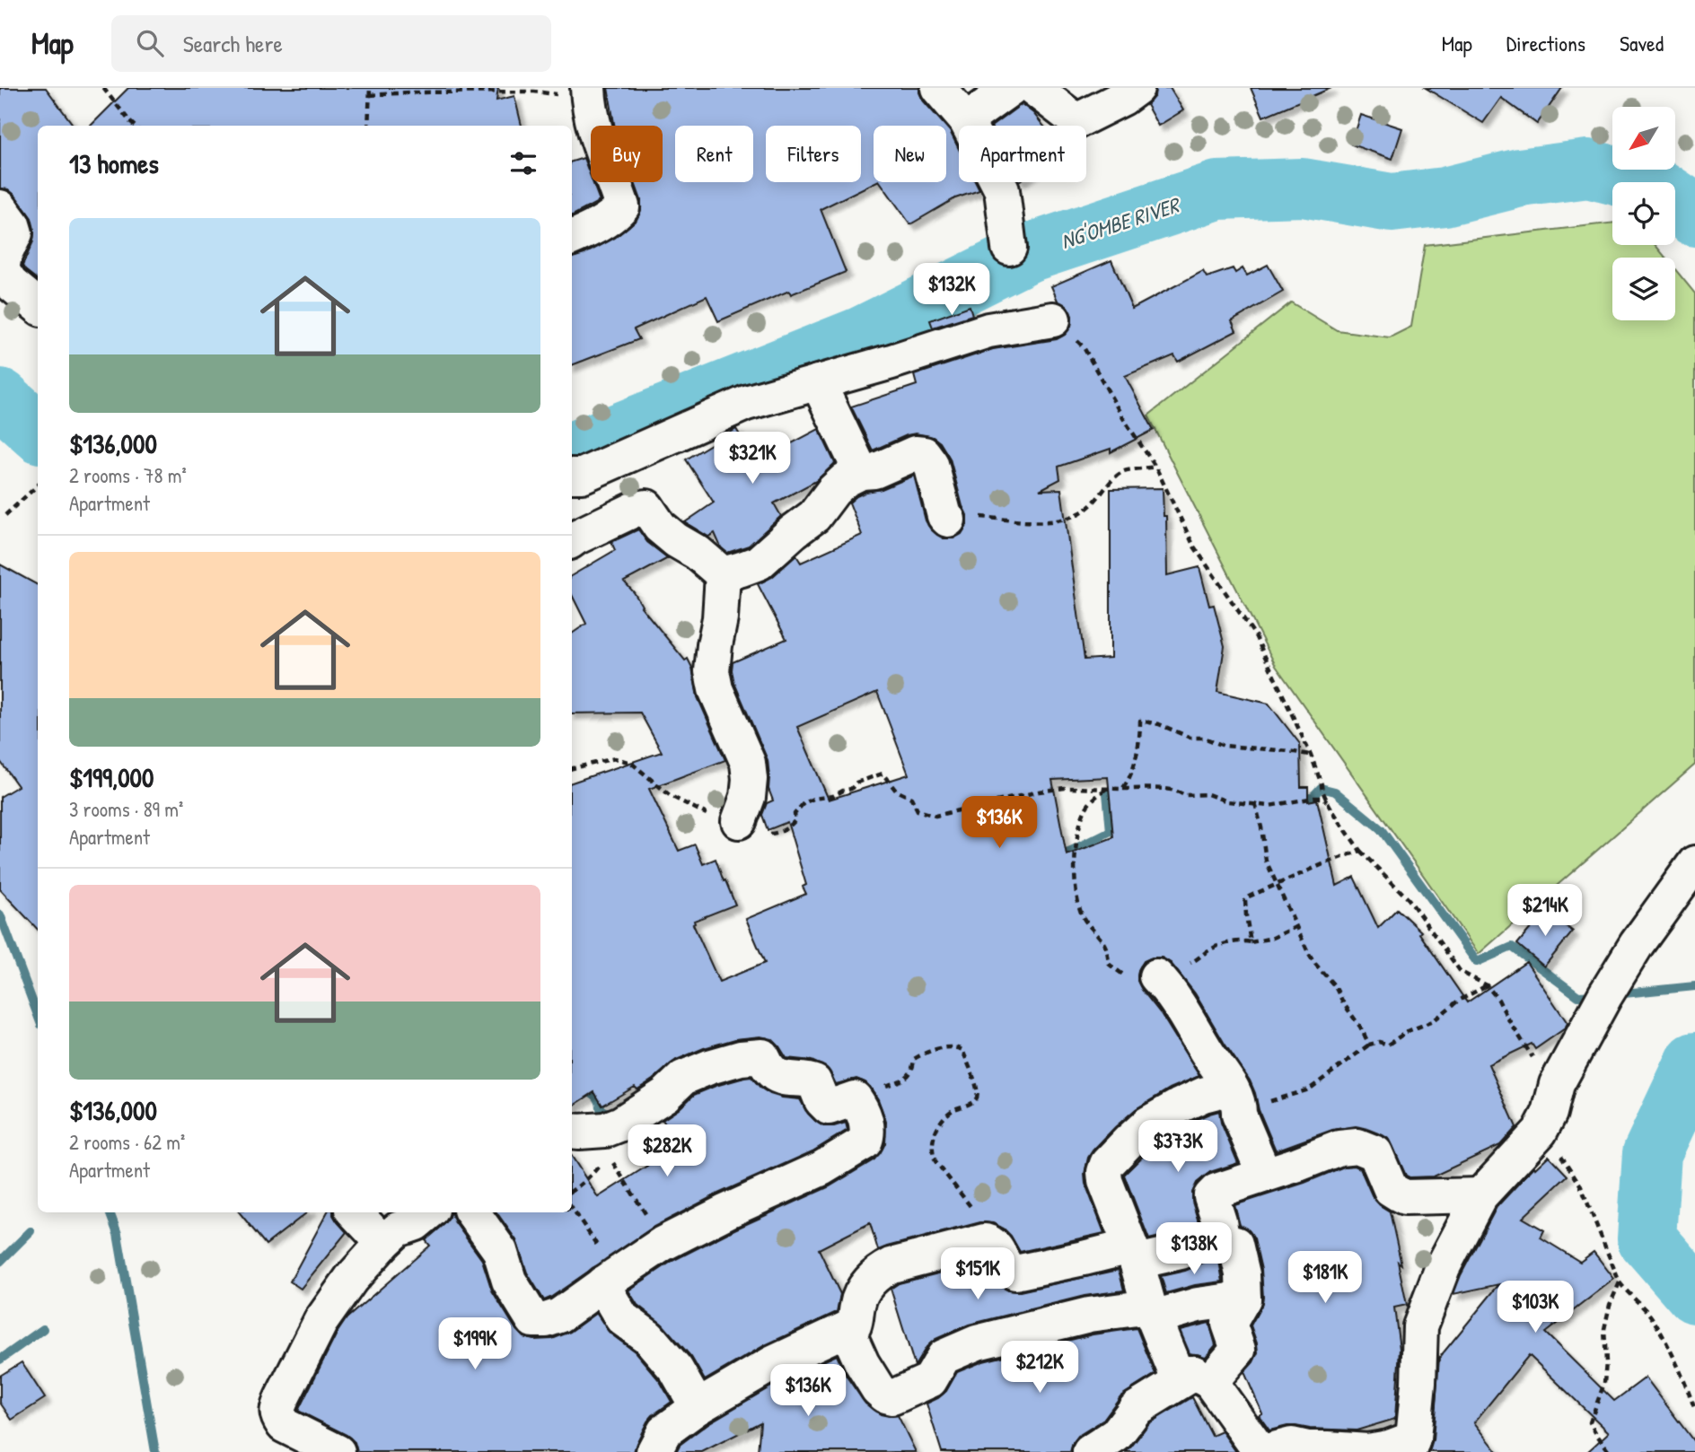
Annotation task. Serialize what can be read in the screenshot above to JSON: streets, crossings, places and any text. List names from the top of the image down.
{
  "water": ["NG'OMBE RIVER"],
  "north": "bottom left",
  "page": {
    "header": "Map",
    "search": "Search here",
    "nav": ["Map", "Directions", "Saved"],
    "chip": [
      "Buy",
      "Rent",
      "Filters",
      "New",
      "Apartment"
    ],
    "heading": "13 homes",
    "list": [
      {
        "name": "$136,000",
        "note": "2 rooms · 78 m² · Apartment"
      },
      {
        "name": "$199,000",
        "note": "3 rooms · 89 m² · Apartment"
      },
      {
        "name": "$136,000",
        "note": "2 rooms · 62 m² · Apartment"
      }
    ],
    "price": [
      "$132K",
      "$321K",
      "$136K",
      "$214K",
      "$373K",
      "$282K",
      "$138K",
      "$151K",
      "$181K",
      "$103K",
      "$199K",
      "$212K",
      "$136K"
    ]
  }
}
